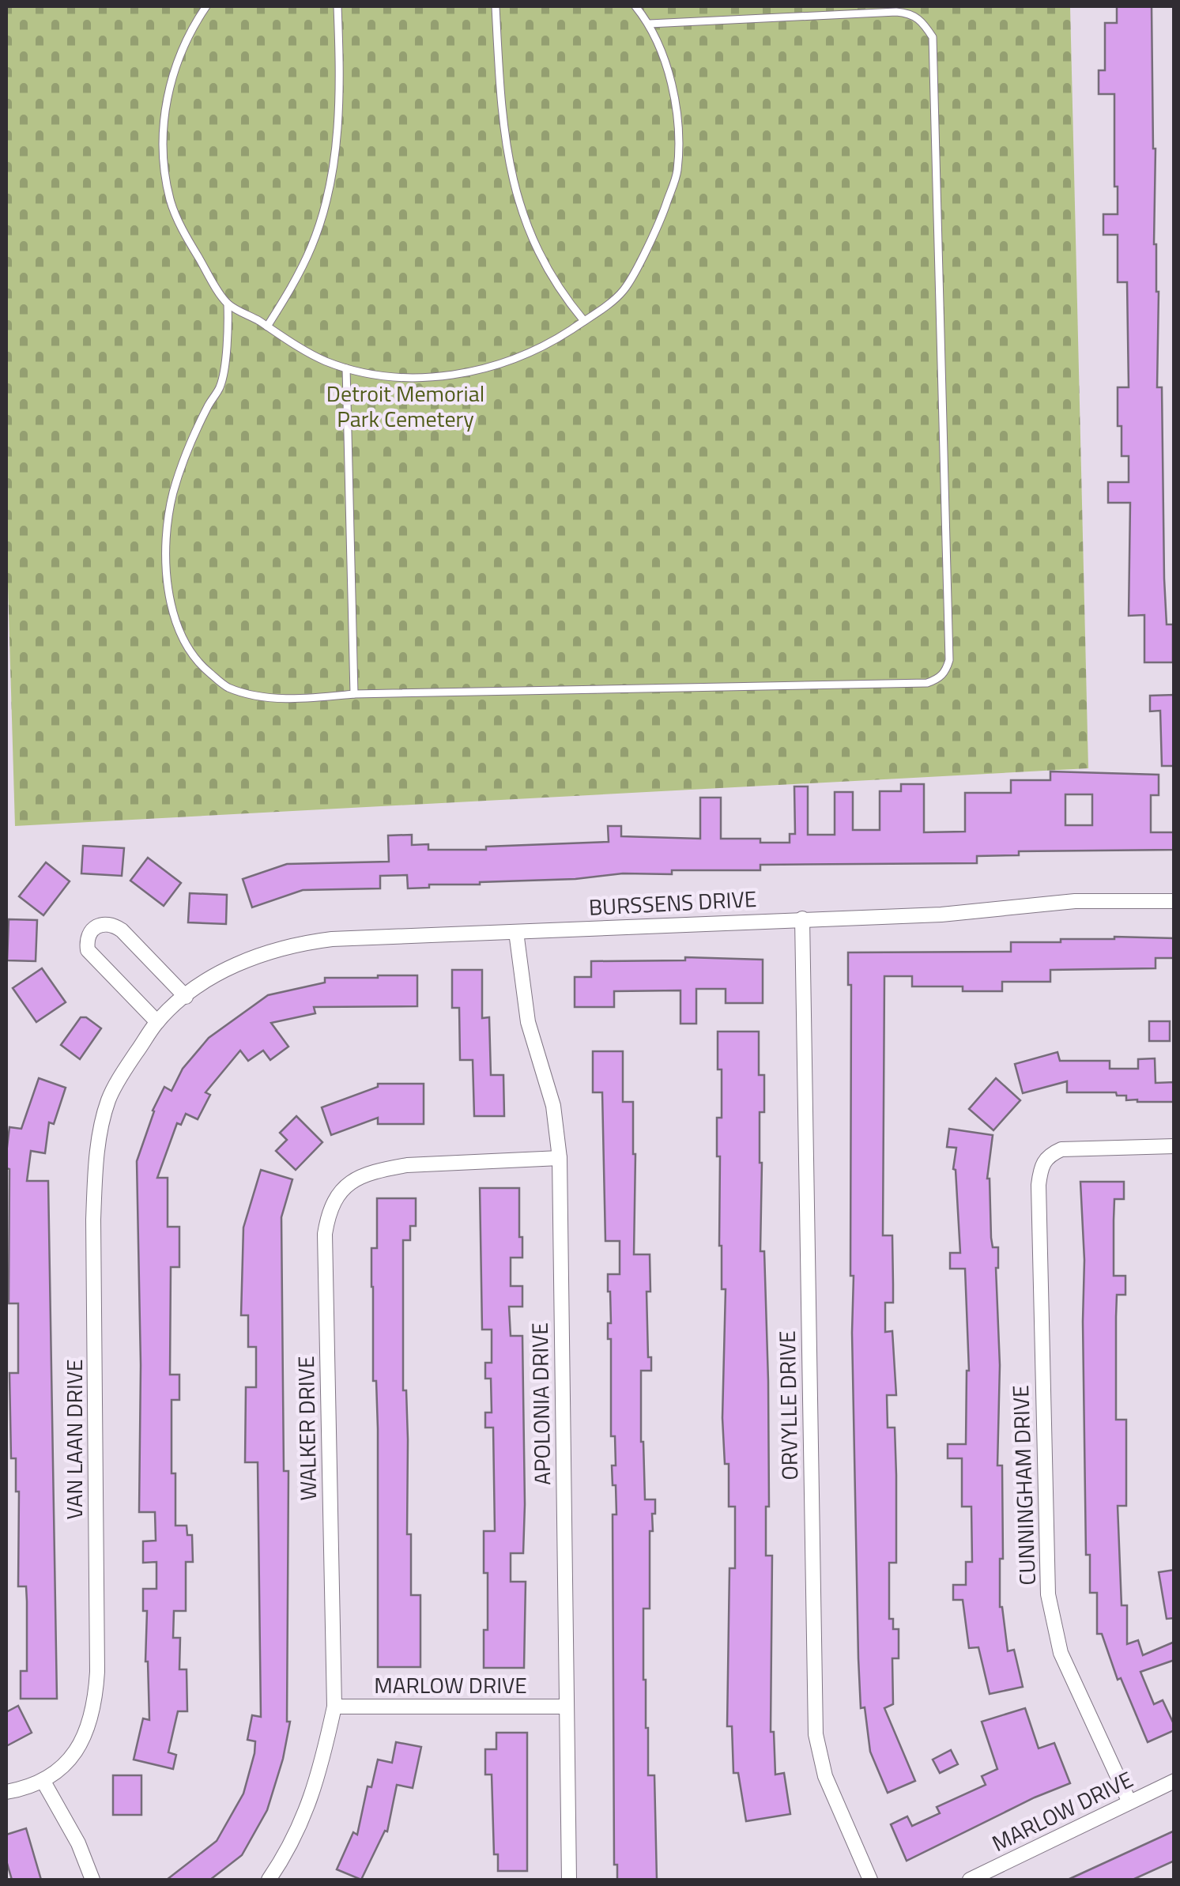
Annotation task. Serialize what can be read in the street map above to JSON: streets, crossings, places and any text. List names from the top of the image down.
{
  "streets": {
    "street": [
      "BURSSENS DRIVE",
      "APOLONIA DRIVE",
      "ORVYLLE DRIVE",
      "WALKER DRIVE",
      "VAN LAAN DRIVE",
      "CUNNINGHAM DRIVE",
      "MARLOW DRIVE"
    ]
  },
  "crossings": [
    ["BURSSENS DRIVE", "APOLONIA DRIVE"],
    ["BURSSENS DRIVE", "ORVYLLE DRIVE"],
    ["BURSSENS DRIVE", "VAN LAAN DRIVE"],
    ["APOLONIA DRIVE", "WALKER DRIVE"],
    ["APOLONIA DRIVE", "MARLOW DRIVE"],
    ["WALKER DRIVE", "MARLOW DRIVE"],
    ["CUNNINGHAM DRIVE", "MARLOW DRIVE"]
  ],
  "parks": ["Detroit Memorial Park Cemetery"]
}
